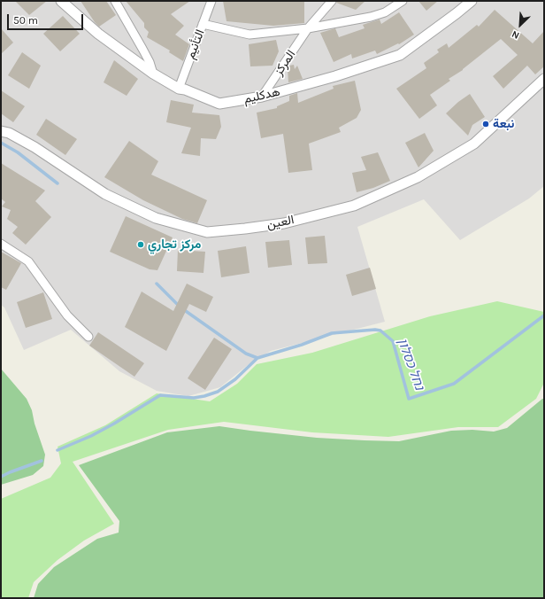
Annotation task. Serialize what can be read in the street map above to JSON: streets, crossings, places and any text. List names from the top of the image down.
{
  "streets": {
    "street": [
      "التأنيم",
      "المركز",
      "هدكليم",
      "العين"
    ]
  },
  "crossings": [
    ["التأنيم", "هدكليم"],
    ["المركز", "هدكليم"]
  ],
  "water": ["נחל כסלון"],
  "places": ["نبعة", "مركز تجاري"],
  "scale_bar": "50 m",
  "north": "bottom left"
}
